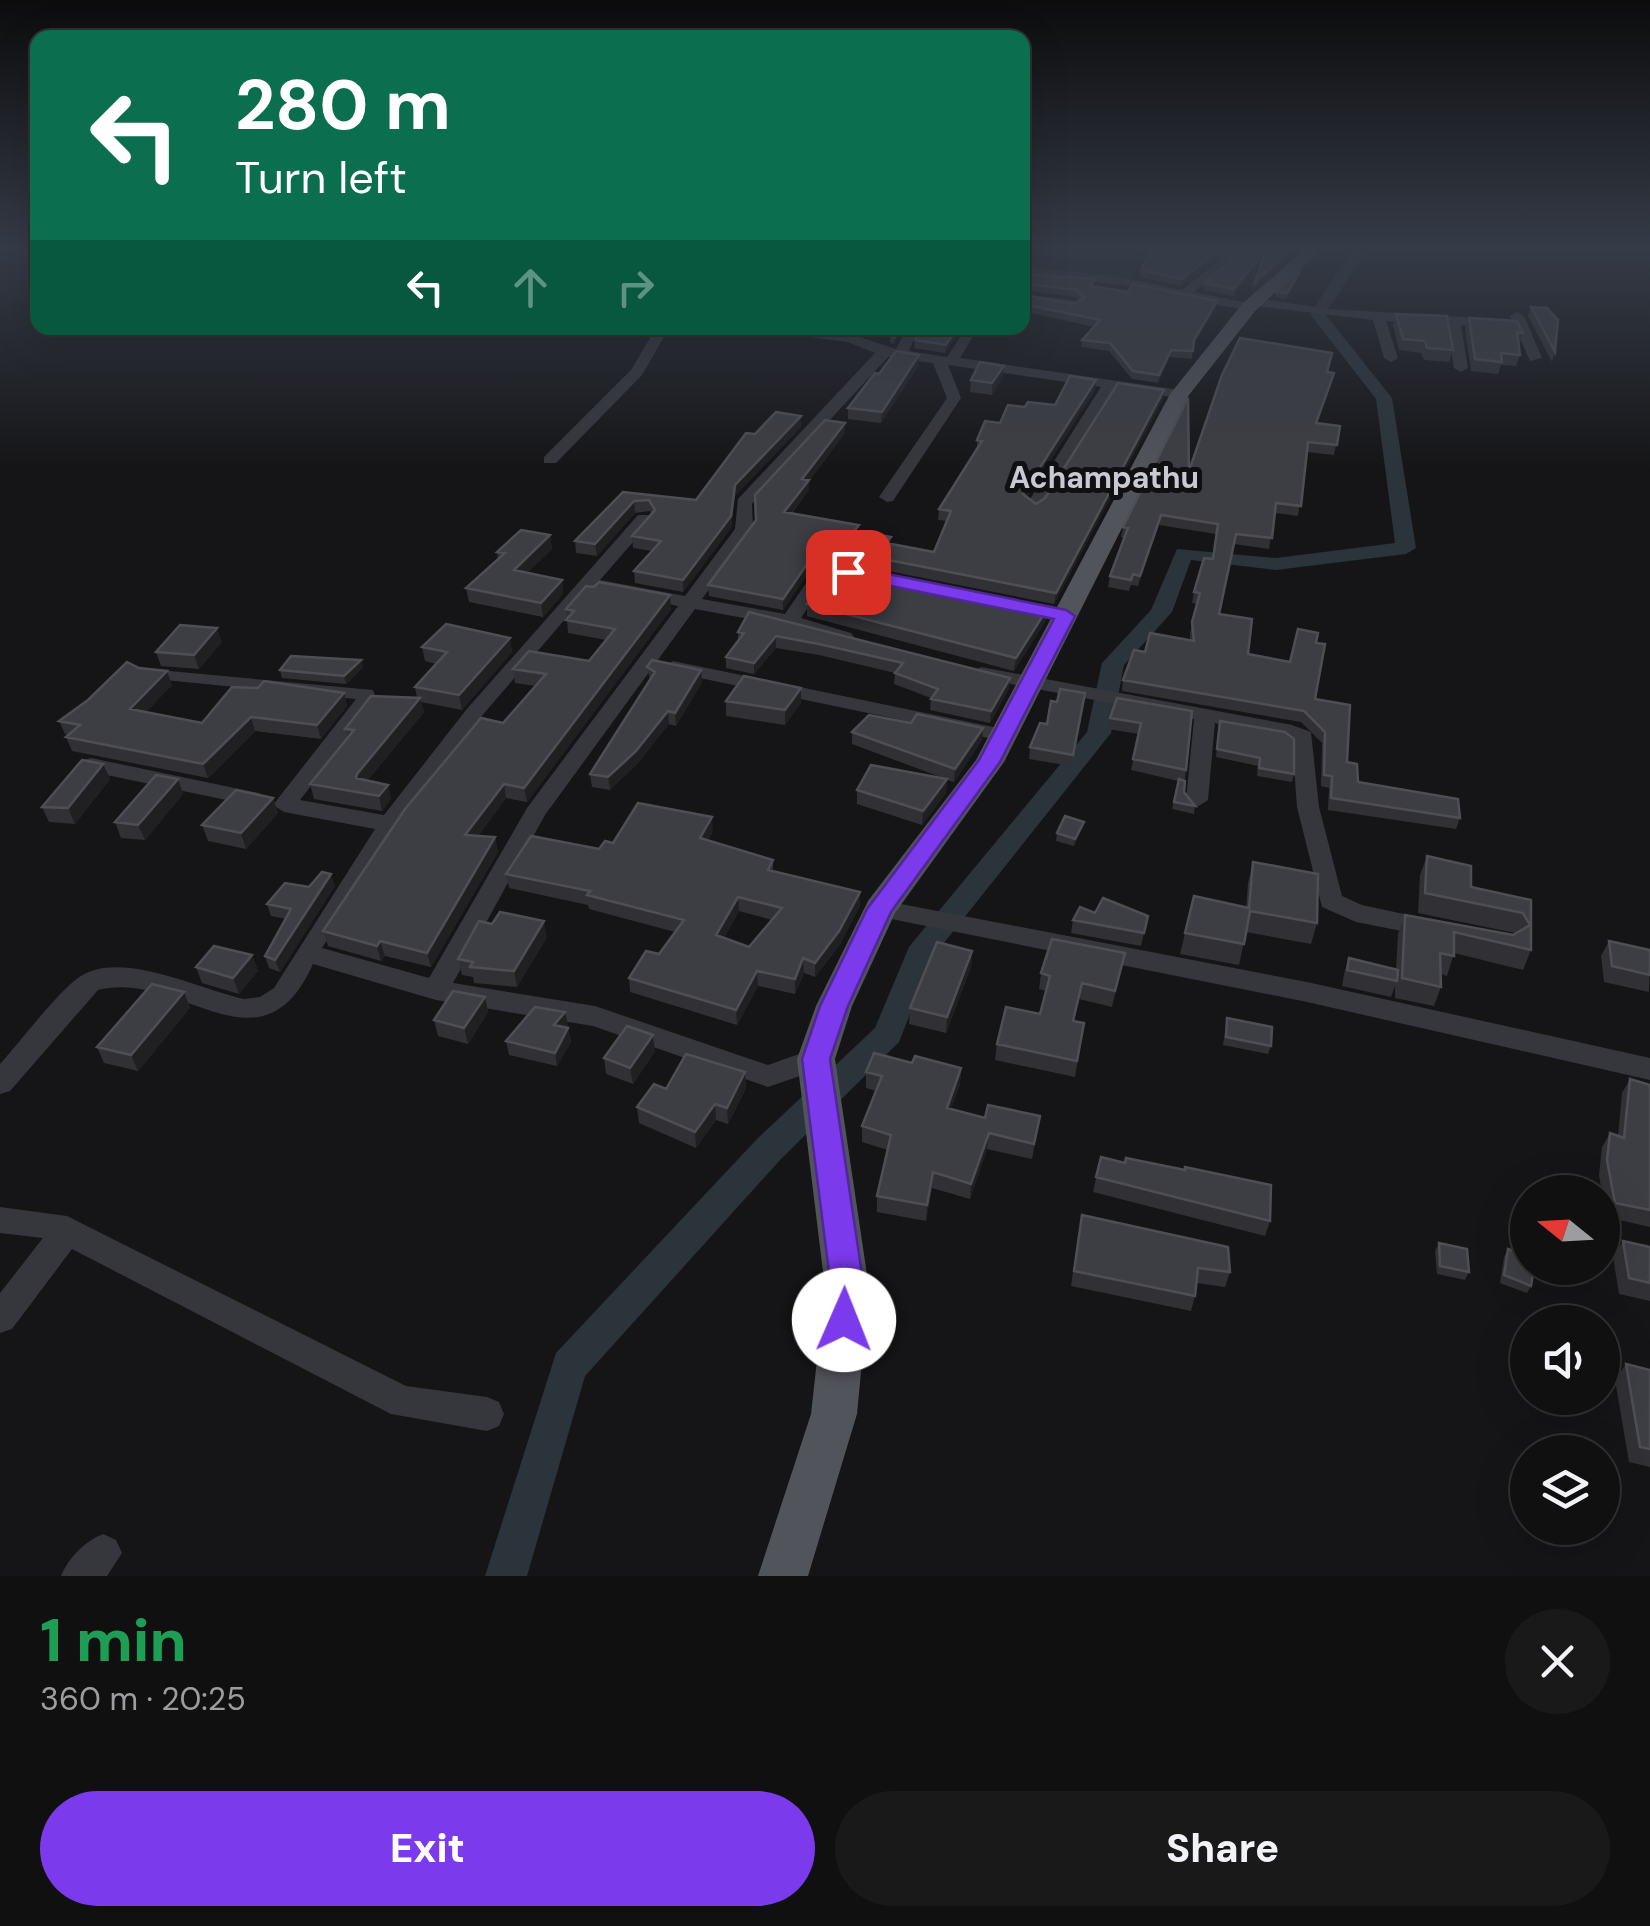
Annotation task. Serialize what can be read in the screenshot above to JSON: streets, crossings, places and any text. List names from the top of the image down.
{
  "districts": ["Achampathu"],
  "north": "left",
  "page": {
    "turn": ["280 m", "Turn left"],
    "heading": ["1 min", "360 m · 20:25"],
    "buttons": ["Exit", "Share"]
  }
}
